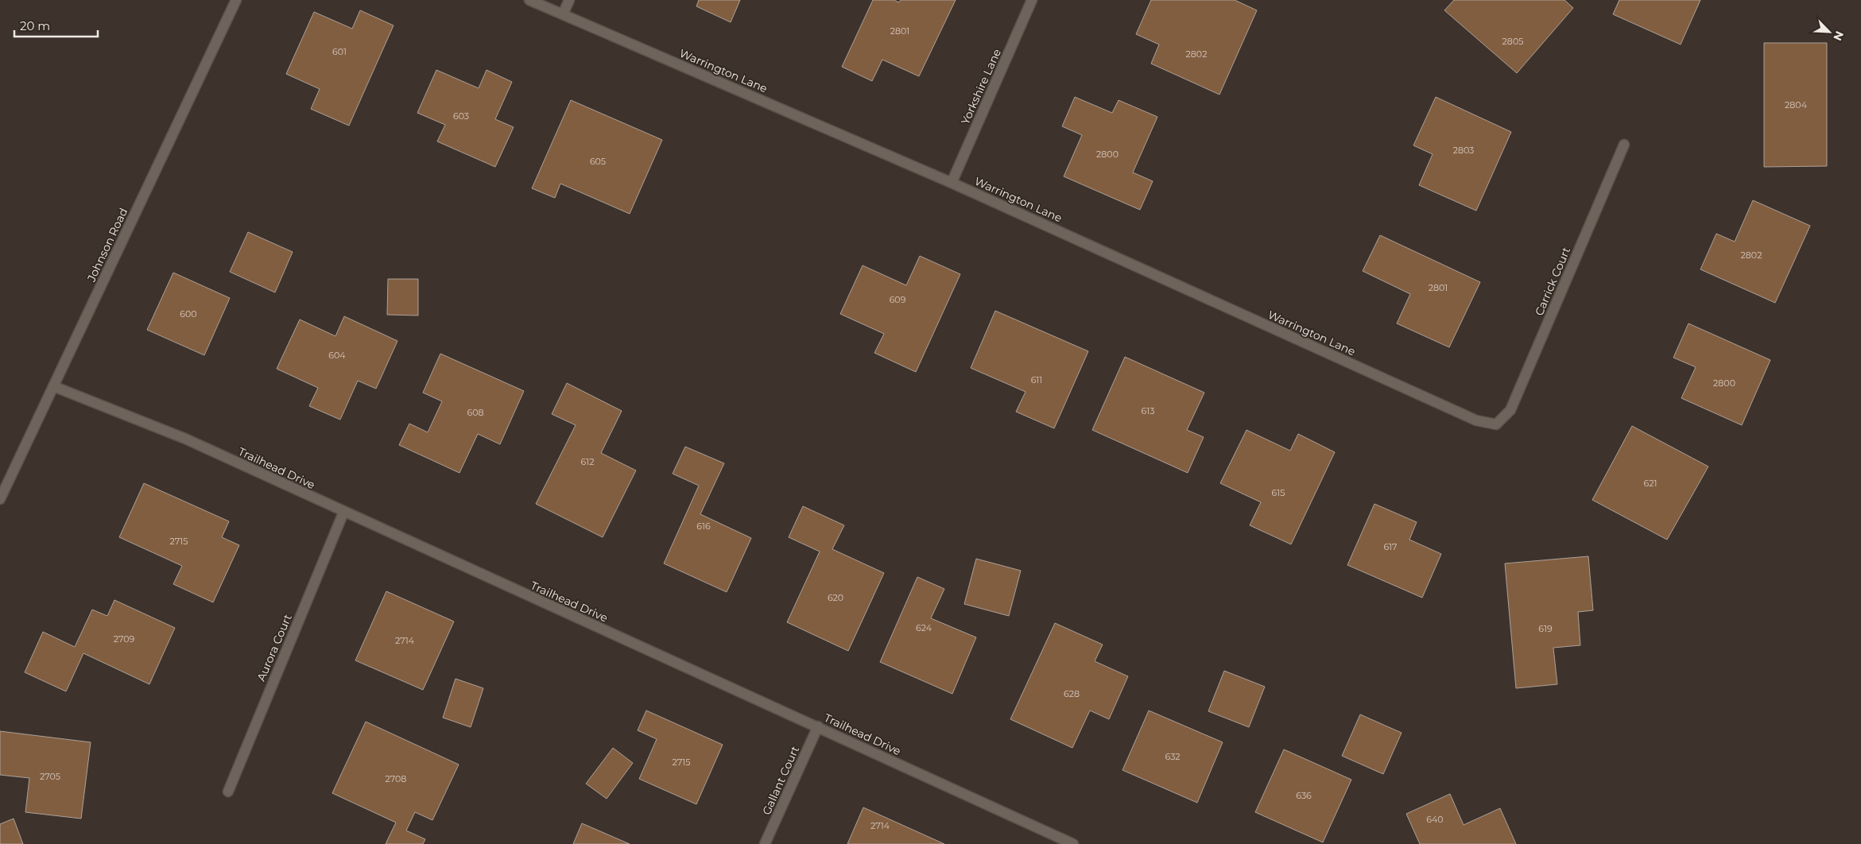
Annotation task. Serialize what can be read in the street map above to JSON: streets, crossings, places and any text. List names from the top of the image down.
{
  "streets": {
    "street": [
      "Warrington Lane",
      "Yorkshire Lane",
      "Johnson Road",
      "Carrick Court",
      "Trailhead Drive",
      "Aurora Court",
      "Gallant Court"
    ]
  },
  "crossings": [
    ["Warrington Lane", "Yorkshire Lane"],
    ["Warrington Lane", "Carrick Court"],
    ["Johnson Road", "Trailhead Drive"],
    ["Trailhead Drive", "Aurora Court"],
    ["Trailhead Drive", "Gallant Court"]
  ],
  "house_numbers": [
    "2801",
    "2805",
    "601",
    "2802",
    "2804",
    "603",
    "2803",
    "2800",
    "605",
    "2802",
    "2801",
    "609",
    "600",
    "604",
    "611",
    "2800",
    "613",
    "608",
    "612",
    "621",
    "615",
    "616",
    "2715",
    "617",
    "620",
    "624",
    "619",
    "2709",
    "2714",
    "628",
    "632",
    "2715",
    "2705",
    "2708",
    "636",
    "640",
    "2714"
  ],
  "scale_bar": "20 m",
  "north": "bottom right"
}
